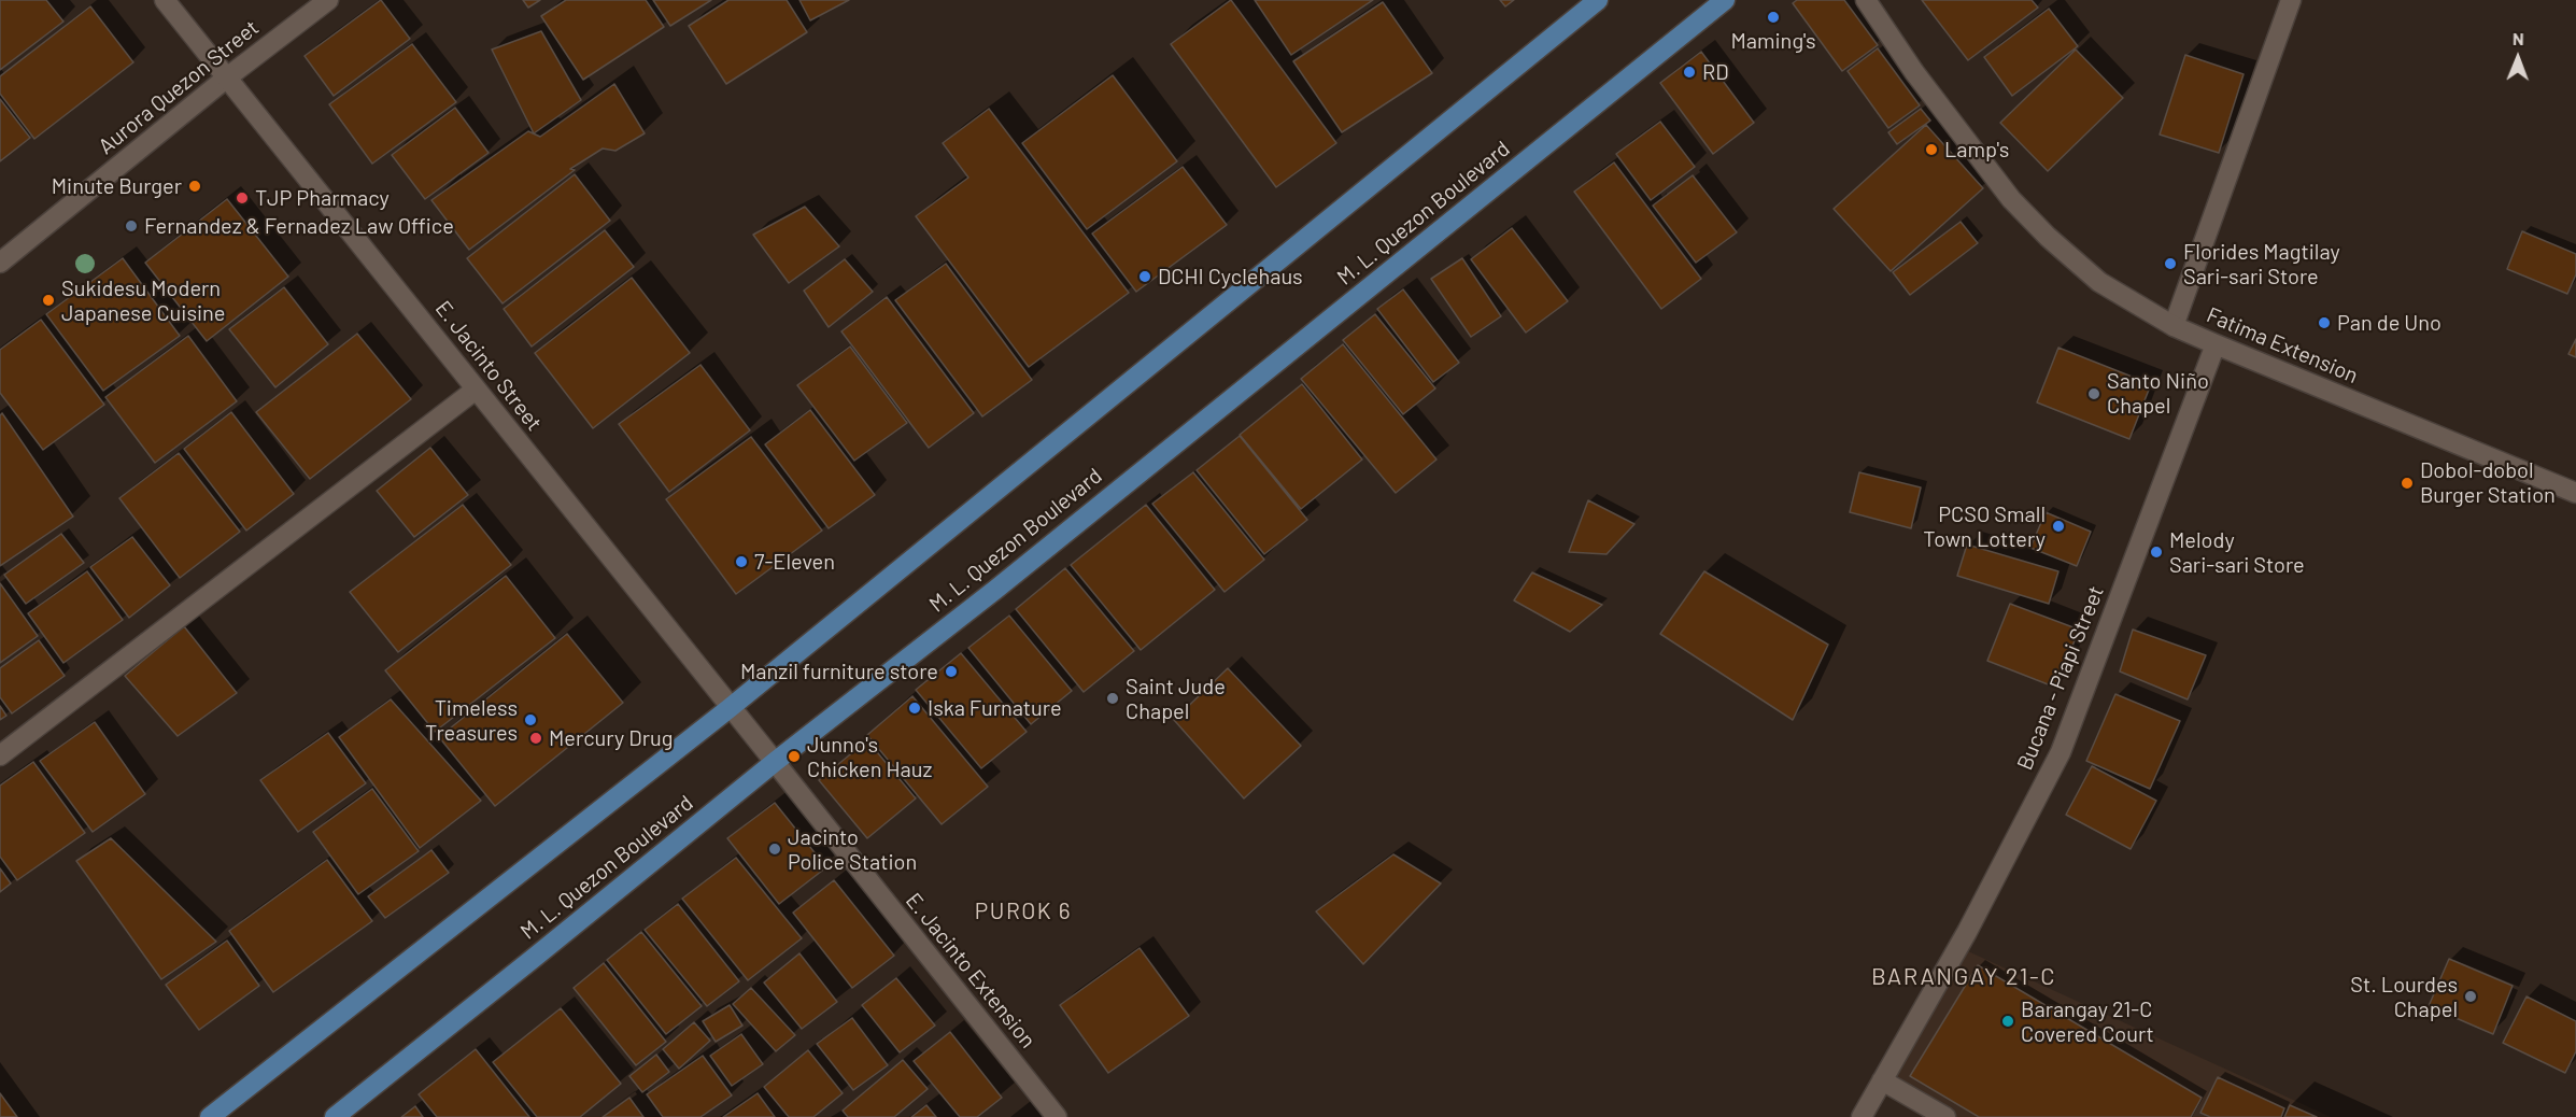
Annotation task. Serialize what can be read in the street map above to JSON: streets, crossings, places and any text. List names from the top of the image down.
{
  "streets": {
    "main road": ["M. L. Quezon Boulevard"],
    "street": [
      "Aurora Quezon Street",
      "Fatima Extension",
      "E. Jacinto Street",
      "Bucana - Piapi Street",
      "E. Jacinto Extension"
    ]
  },
  "crossings": [
    ["Aurora Quezon Street", "E. Jacinto Street"],
    ["M. L. Quezon Boulevard", "E. Jacinto Street"],
    ["M. L. Quezon Boulevard", "E. Jacinto Extension"],
    ["Fatima Extension", "Bucana - Piapi Street"],
    ["E. Jacinto Street", "E. Jacinto Extension"]
  ],
  "districts": ["PUROK 6", "BARANGAY 21-C"],
  "places": [
    "Maming's",
    "RD",
    "Lamp's",
    "Minute Burger",
    "TJP Pharmacy",
    "Fernandez & Fernadez Law Office",
    "Florides Magtilay Sari-sari Store",
    "DCHI Cyclehaus",
    "Sukidesu Modern Japanese Cuisine",
    "Pan de Uno",
    "Santo Niño Chapel",
    "Dobol-dobol Burger Station",
    "PCSO Small Town Lottery",
    "Melody Sari-sari Store",
    "7-Eleven",
    "Manzil furniture store",
    "Saint Jude Chapel",
    "Iska Furnature",
    "Timeless Treasures",
    "Mercury Drug",
    "Junno's Chicken Hauz",
    "Jacinto Police Station",
    "St. Lourdes Chapel",
    "Barangay 21-C Covered Court"
  ],
  "north": "top"
}
